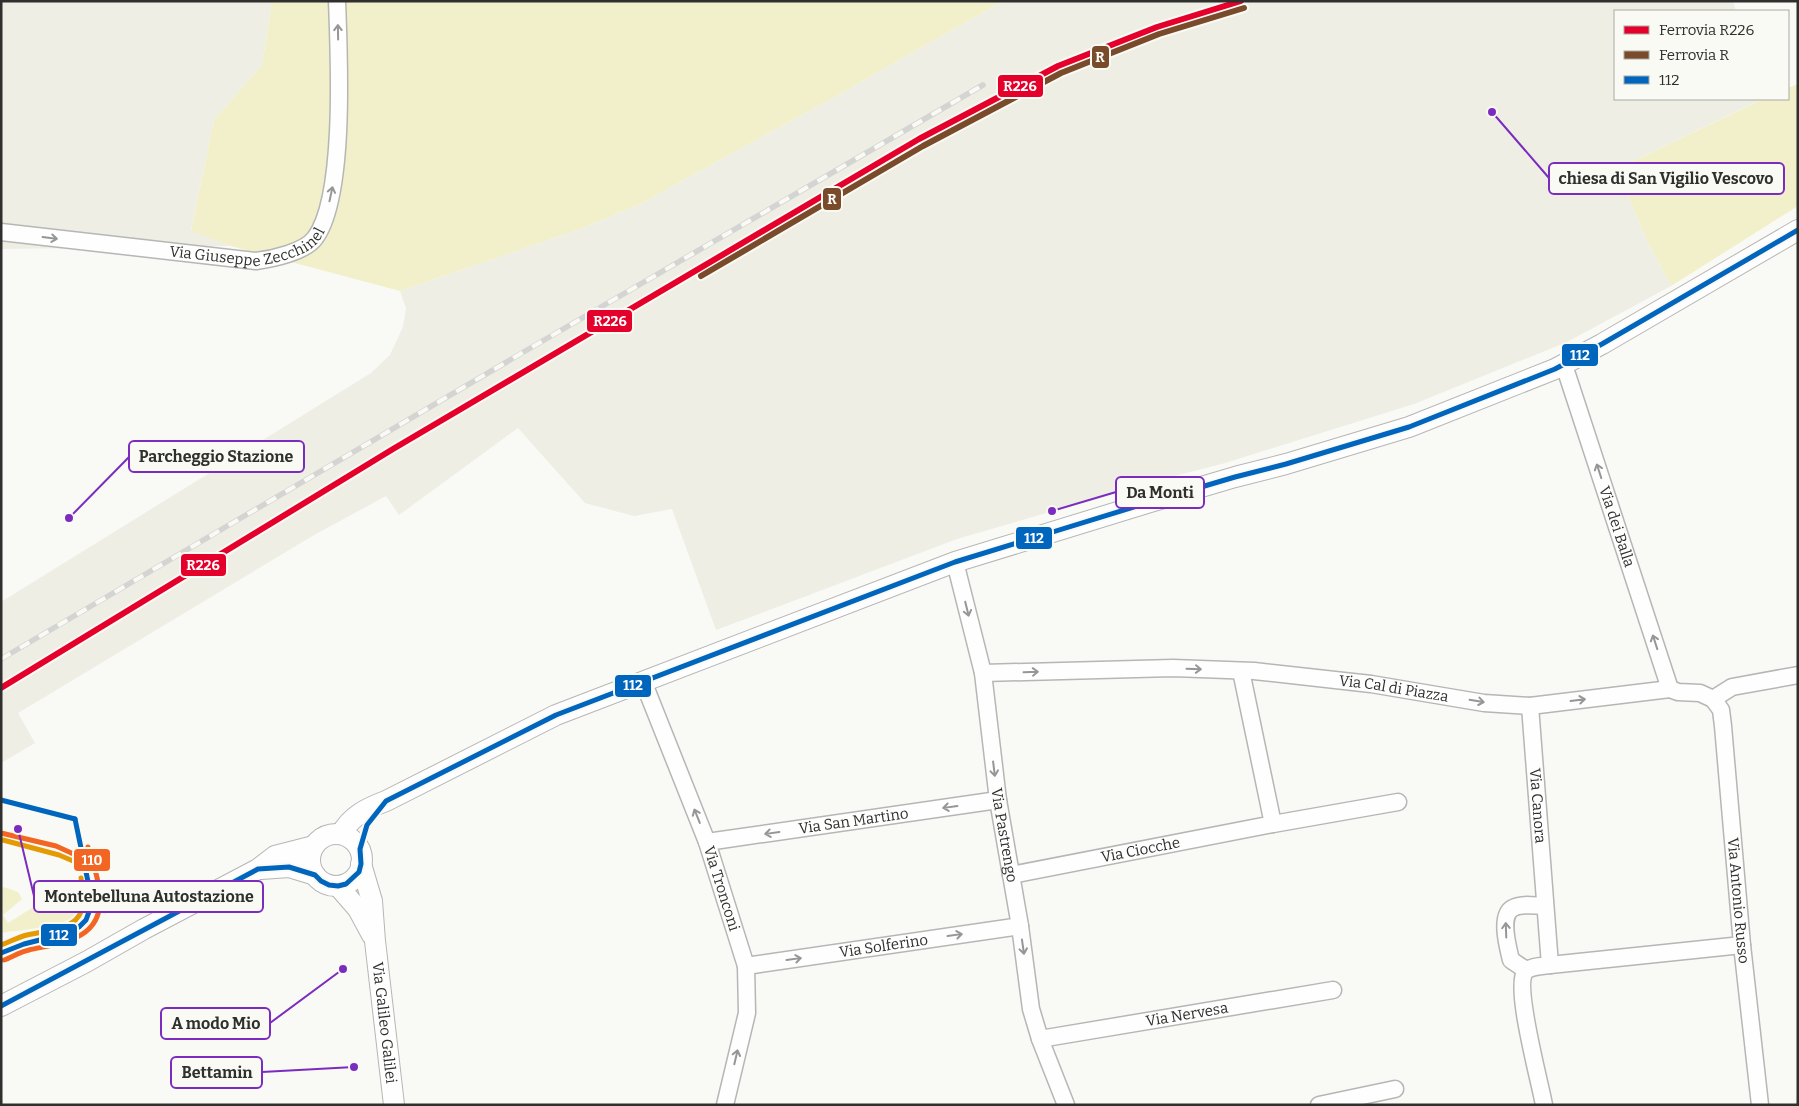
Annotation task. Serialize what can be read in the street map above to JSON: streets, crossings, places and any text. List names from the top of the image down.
{
  "streets": {
    "street": [
      "Via Giuseppe Zecchinel",
      "Via dei Balla",
      "Via Cal di Piazza",
      "Via Canora",
      "Via San Martino",
      "Via Pastrengo",
      "Via Ciocche",
      "Via Tronconi",
      "Via Antonio Russo",
      "Via Solferino",
      "Via Nervesa",
      "Via Galileo Galilei"
    ]
  },
  "crossings": [
    ["Via dei Balla", "Via Cal di Piazza"],
    ["Via Cal di Piazza", "Via Canora"],
    ["Via Cal di Piazza", "Via Pastrengo"],
    ["Via Cal di Piazza", "Via Antonio Russo"],
    ["Via San Martino", "Via Pastrengo"],
    ["Via San Martino", "Via Tronconi"],
    ["Via Pastrengo", "Via Ciocche"],
    ["Via Pastrengo", "Via Solferino"],
    ["Via Pastrengo", "Via Nervesa"],
    ["Via Tronconi", "Via Solferino"]
  ],
  "one_way": [
    "Via dei Balla",
    "Via Cal di Piazza",
    "Via San Martino",
    "Via Pastrengo",
    "Via Tronconi",
    "Via Solferino"
  ],
  "places": [
    "chiesa di San Vigilio Vescovo",
    "Da Monti",
    "Parcheggio Stazione",
    "Montebelluna Autostazione",
    "A modo Mio",
    "Bettamin"
  ],
  "lines": [
    "rail line R226",
    "rail line R",
    "transit line 112",
    "transit line 110"
  ],
  "legend": ["Ferrovia R226", "Ferrovia R", "112"]
}
